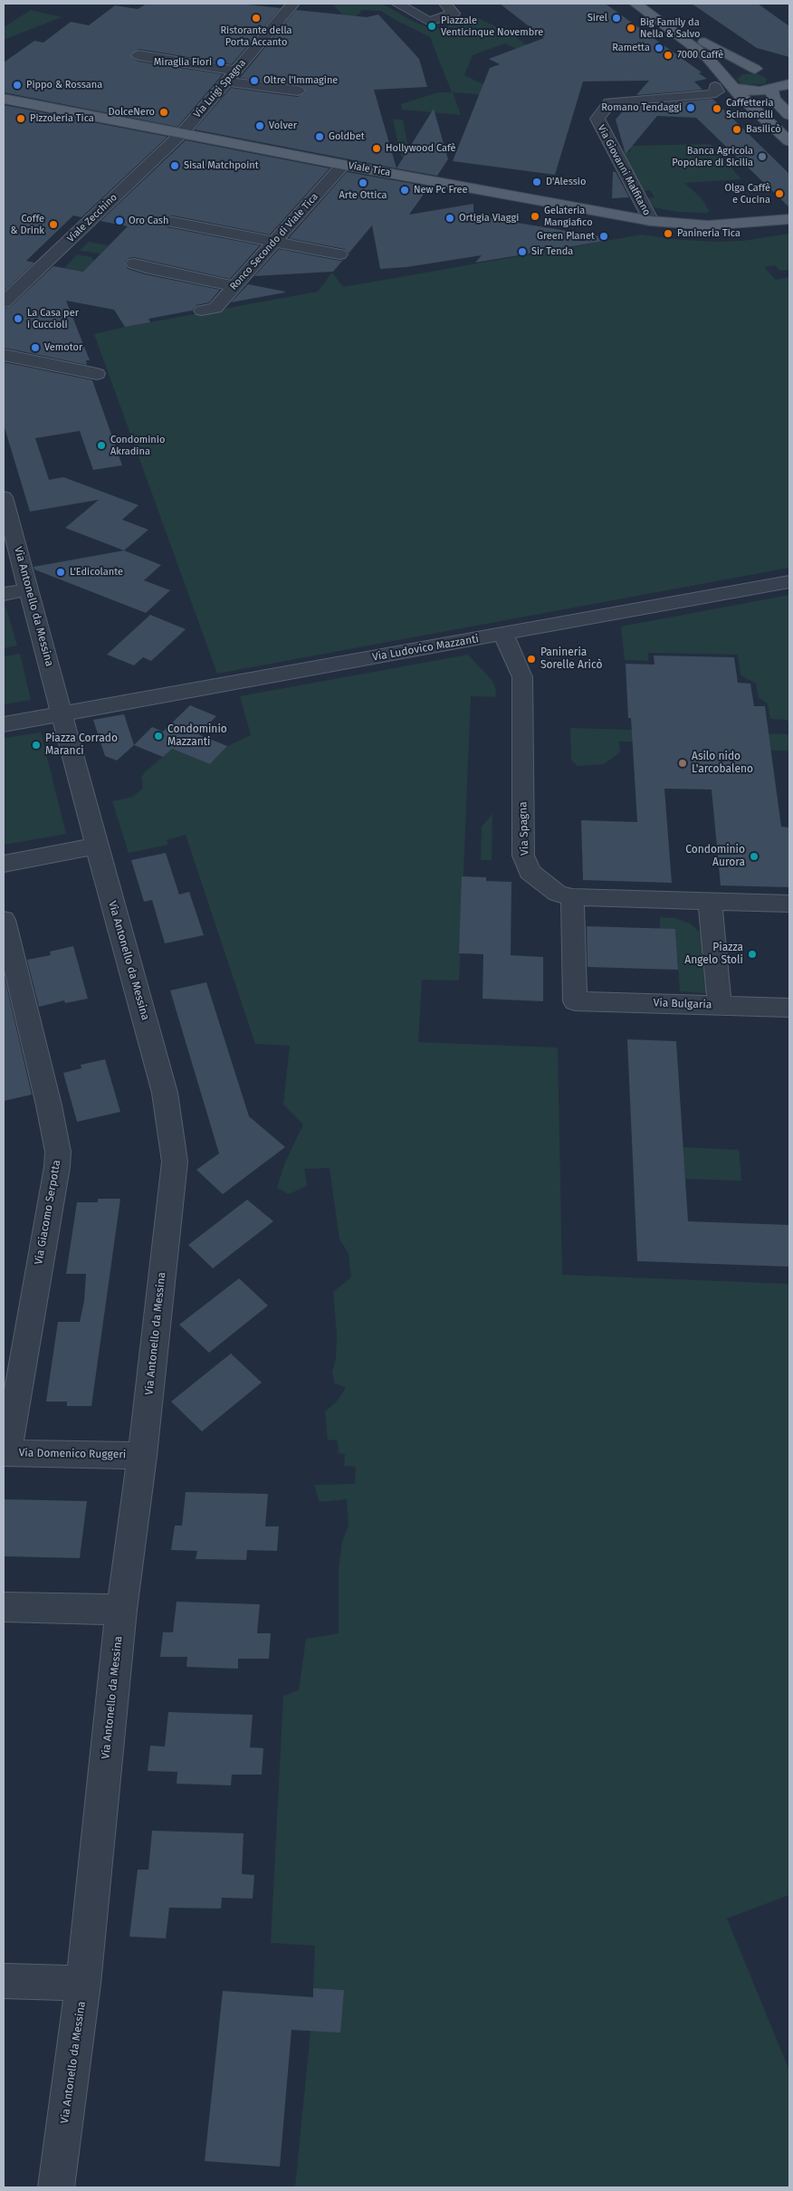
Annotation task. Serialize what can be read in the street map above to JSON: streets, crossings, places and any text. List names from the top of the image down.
{
  "streets": {
    "main road": ["Viale Tica"],
    "street": [
      "Via Luigi Spagna",
      "Via Giovanni Malfitano",
      "Viale Zecchino",
      "Ronco Secondo di Viale Tica",
      "Via Antonello da Messina",
      "Via Ludovico Mazzanti",
      "Via Spagna",
      "Via Bulgaria",
      "Via Giacomo Serpotta",
      "Via Domenico Ruggeri"
    ]
  },
  "crossings": [
    ["Via Luigi Spagna", "Viale Tica"],
    ["Via Luigi Spagna", "Viale Zecchino"],
    ["Viale Tica", "Via Giovanni Malfitano"],
    ["Viale Tica", "Viale Zecchino"],
    ["Viale Tica", "Ronco Secondo di Viale Tica"],
    ["Via Antonello da Messina", "Via Ludovico Mazzanti"],
    ["Via Antonello da Messina", "Via Domenico Ruggeri"],
    ["Via Ludovico Mazzanti", "Via Spagna"],
    ["Via Spagna", "Via Bulgaria"],
    ["Via Giacomo Serpotta", "Via Domenico Ruggeri"]
  ],
  "places": [
    "Ristorante della Porta Accanto",
    "Sirel",
    "Piazzale Venticinque Novembre",
    "Big Family da Nella & Salvo",
    "Rametta",
    "7000 Caffè",
    "Miraglia Fiori",
    "Oltre l'Immagine",
    "Pippo & Rossana",
    "Romano Tendaggi",
    "Caffetteria Scimonelli",
    "DolceNero",
    "Pizzoleria Tica",
    "Volver",
    "Basilicò",
    "Goldbet",
    "Hollywood Cafè",
    "Banca Agricola Popolare di Sicilia",
    "Sisal Matchpoint",
    "D'Alessio",
    "Arte Ottica",
    "New Pc Free",
    "Olga Caffè e Cucina",
    "Gelateria Mangiafico",
    "Ortigia Viaggi",
    "Oro Cash",
    "Coffe & Drink",
    "Panineria Tica",
    "Green Planet",
    "Sir Tenda",
    "La Casa per i Cuccioli",
    "Vemotor",
    "Condominio Akradina",
    "L'Edicolante",
    "Panineria Sorelle Aricò",
    "Condominio Mazzanti",
    "Piazza Corrado Maranci",
    "Asilo nido L'arcobaleno",
    "Condominio Aurora",
    "Piazza Angelo Stoli"
  ]
}
